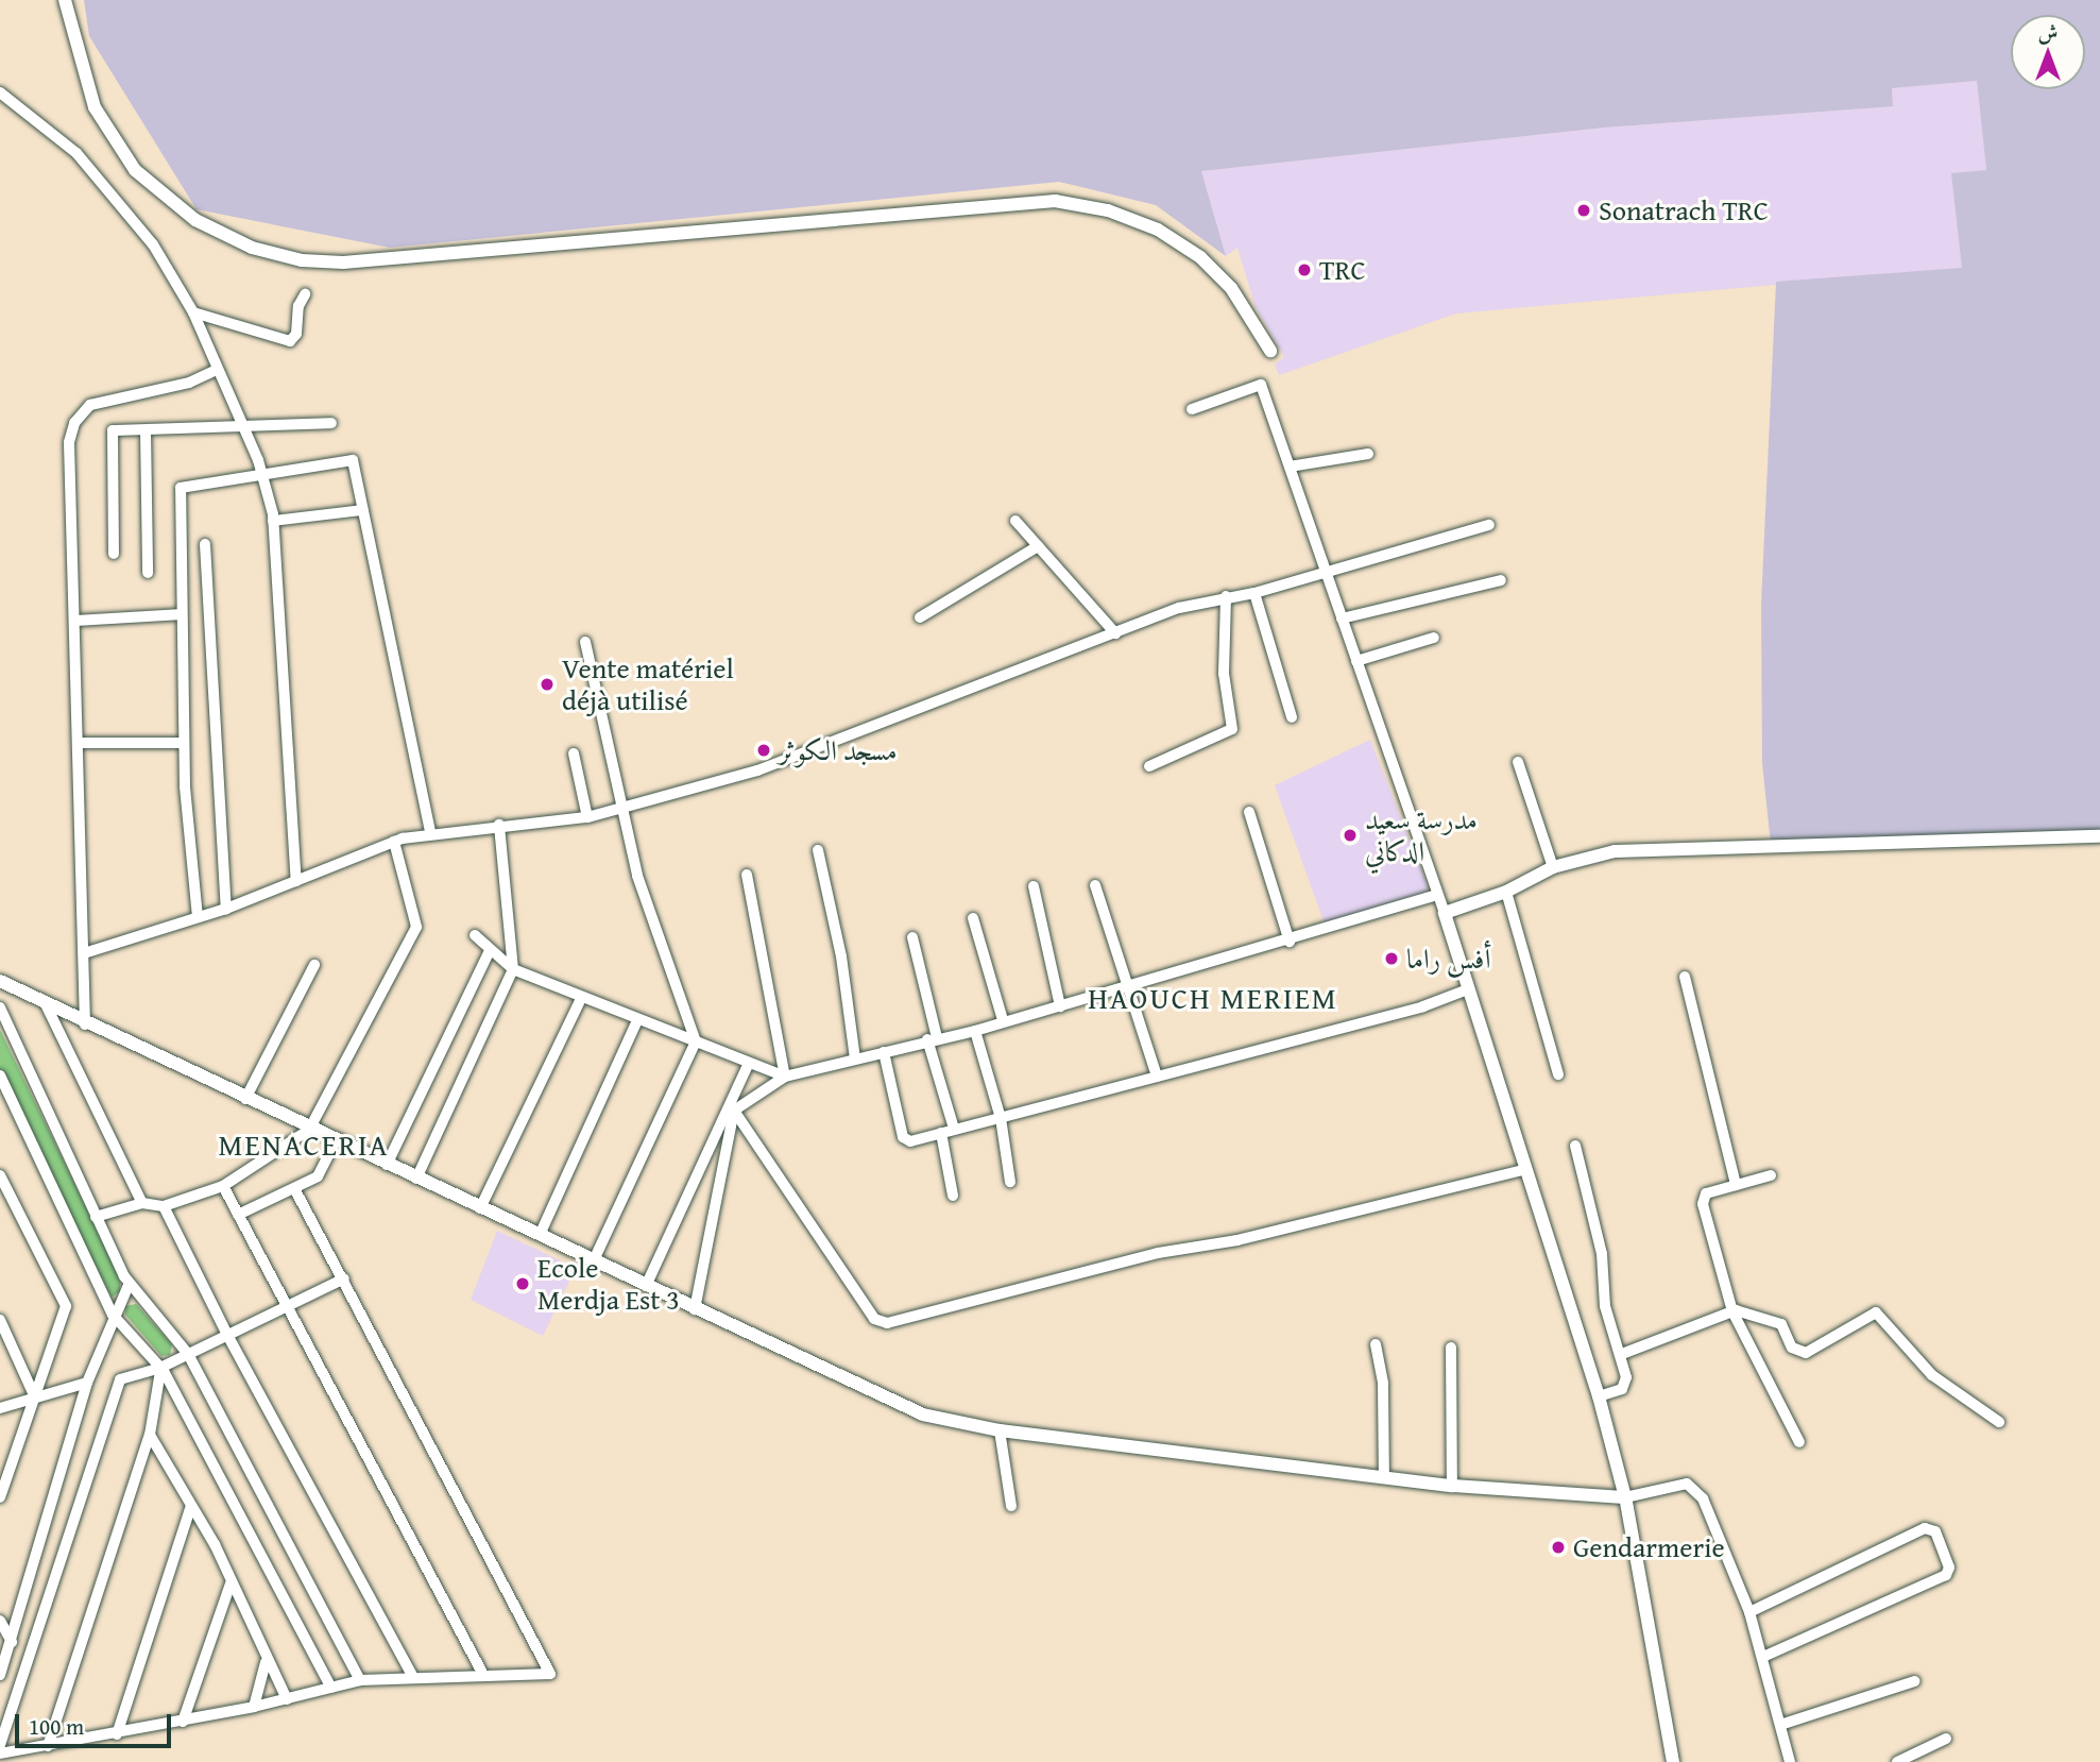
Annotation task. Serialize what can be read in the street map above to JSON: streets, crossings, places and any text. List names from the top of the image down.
{
  "districts": ["HAOUCH MERIEM", "MENACERIA"],
  "places": [
    "Sonatrach TRC",
    "TRC",
    "Vente matériel déjà utilisé",
    "مسجد الكوثر",
    "مدرسة سعيد الدكاني",
    "أفس راما",
    "Ecole Merdja Est 3",
    "Gendarmerie"
  ],
  "scale_bar": "100 m",
  "north": "top"
}
